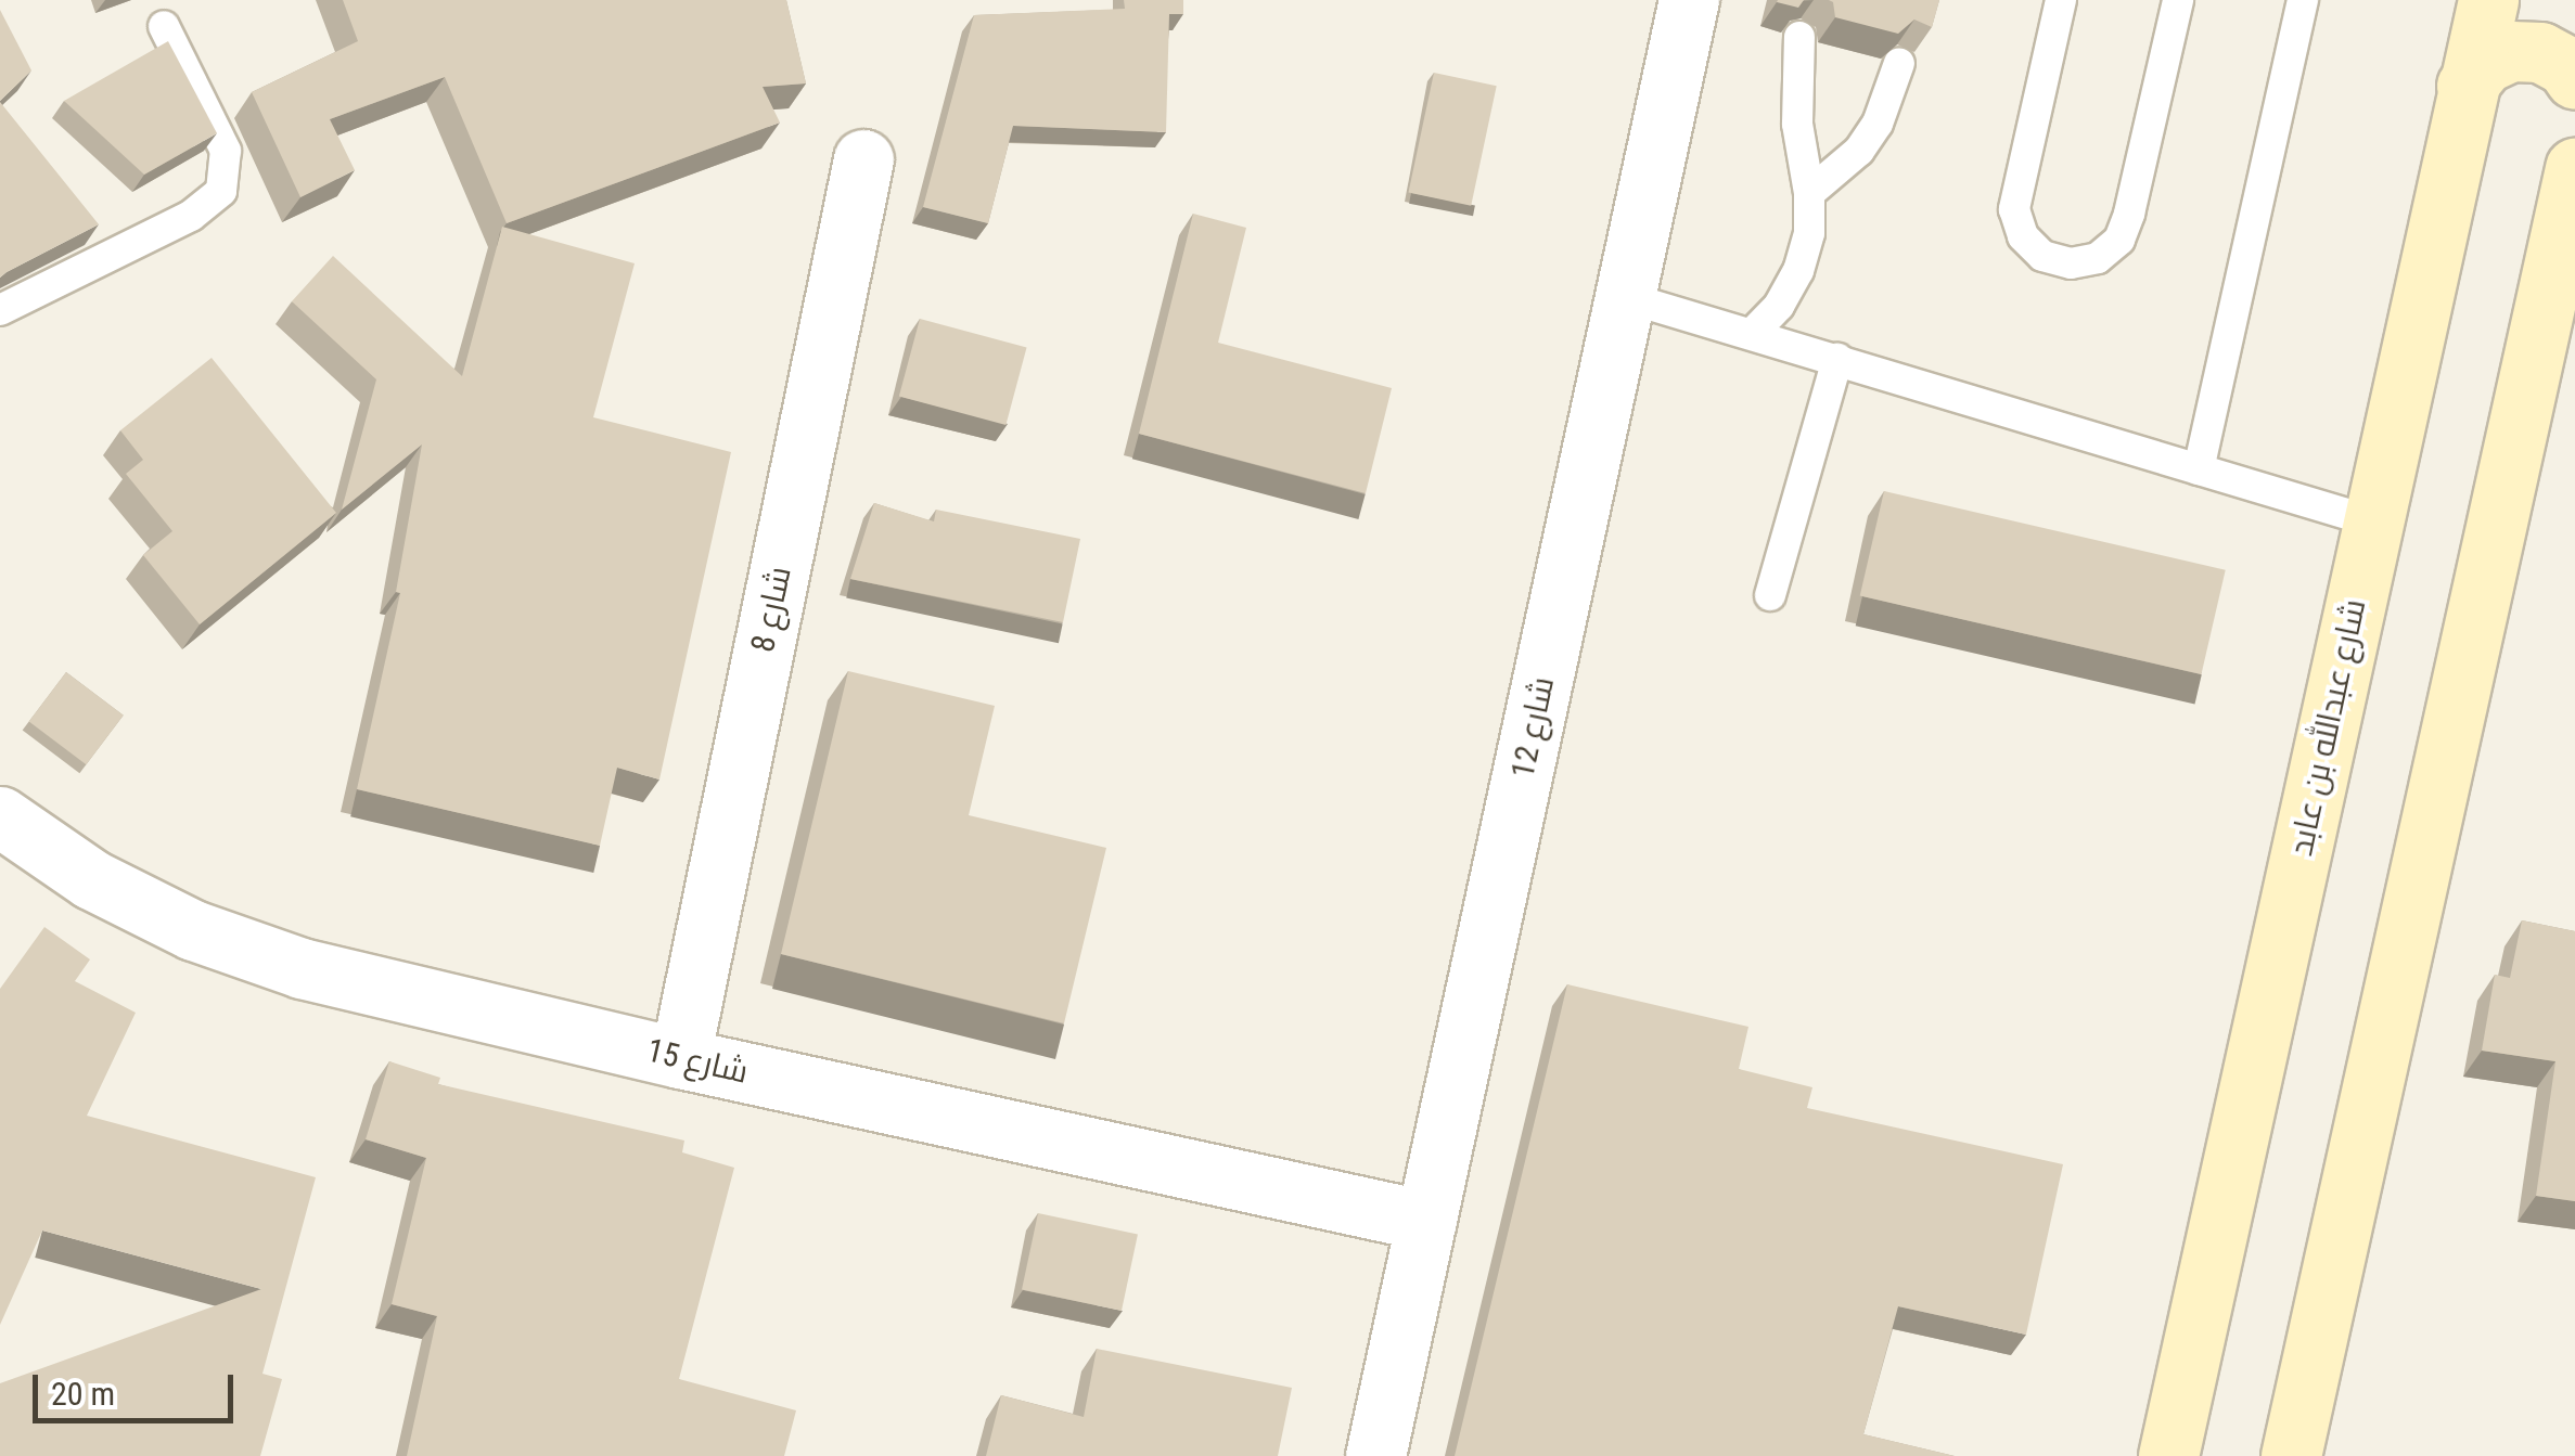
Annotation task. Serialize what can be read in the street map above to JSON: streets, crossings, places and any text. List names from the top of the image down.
{
  "streets": {
    "main road": ["شارع عبدالله بن عابد"],
    "street": ["شارع 8", "شارع 12", "شارع 15"]
  },
  "crossings": [
    ["شارع 8", "شارع 15"],
    ["شارع 12", "شارع 15"]
  ],
  "scale_bar": "20 m"
}
